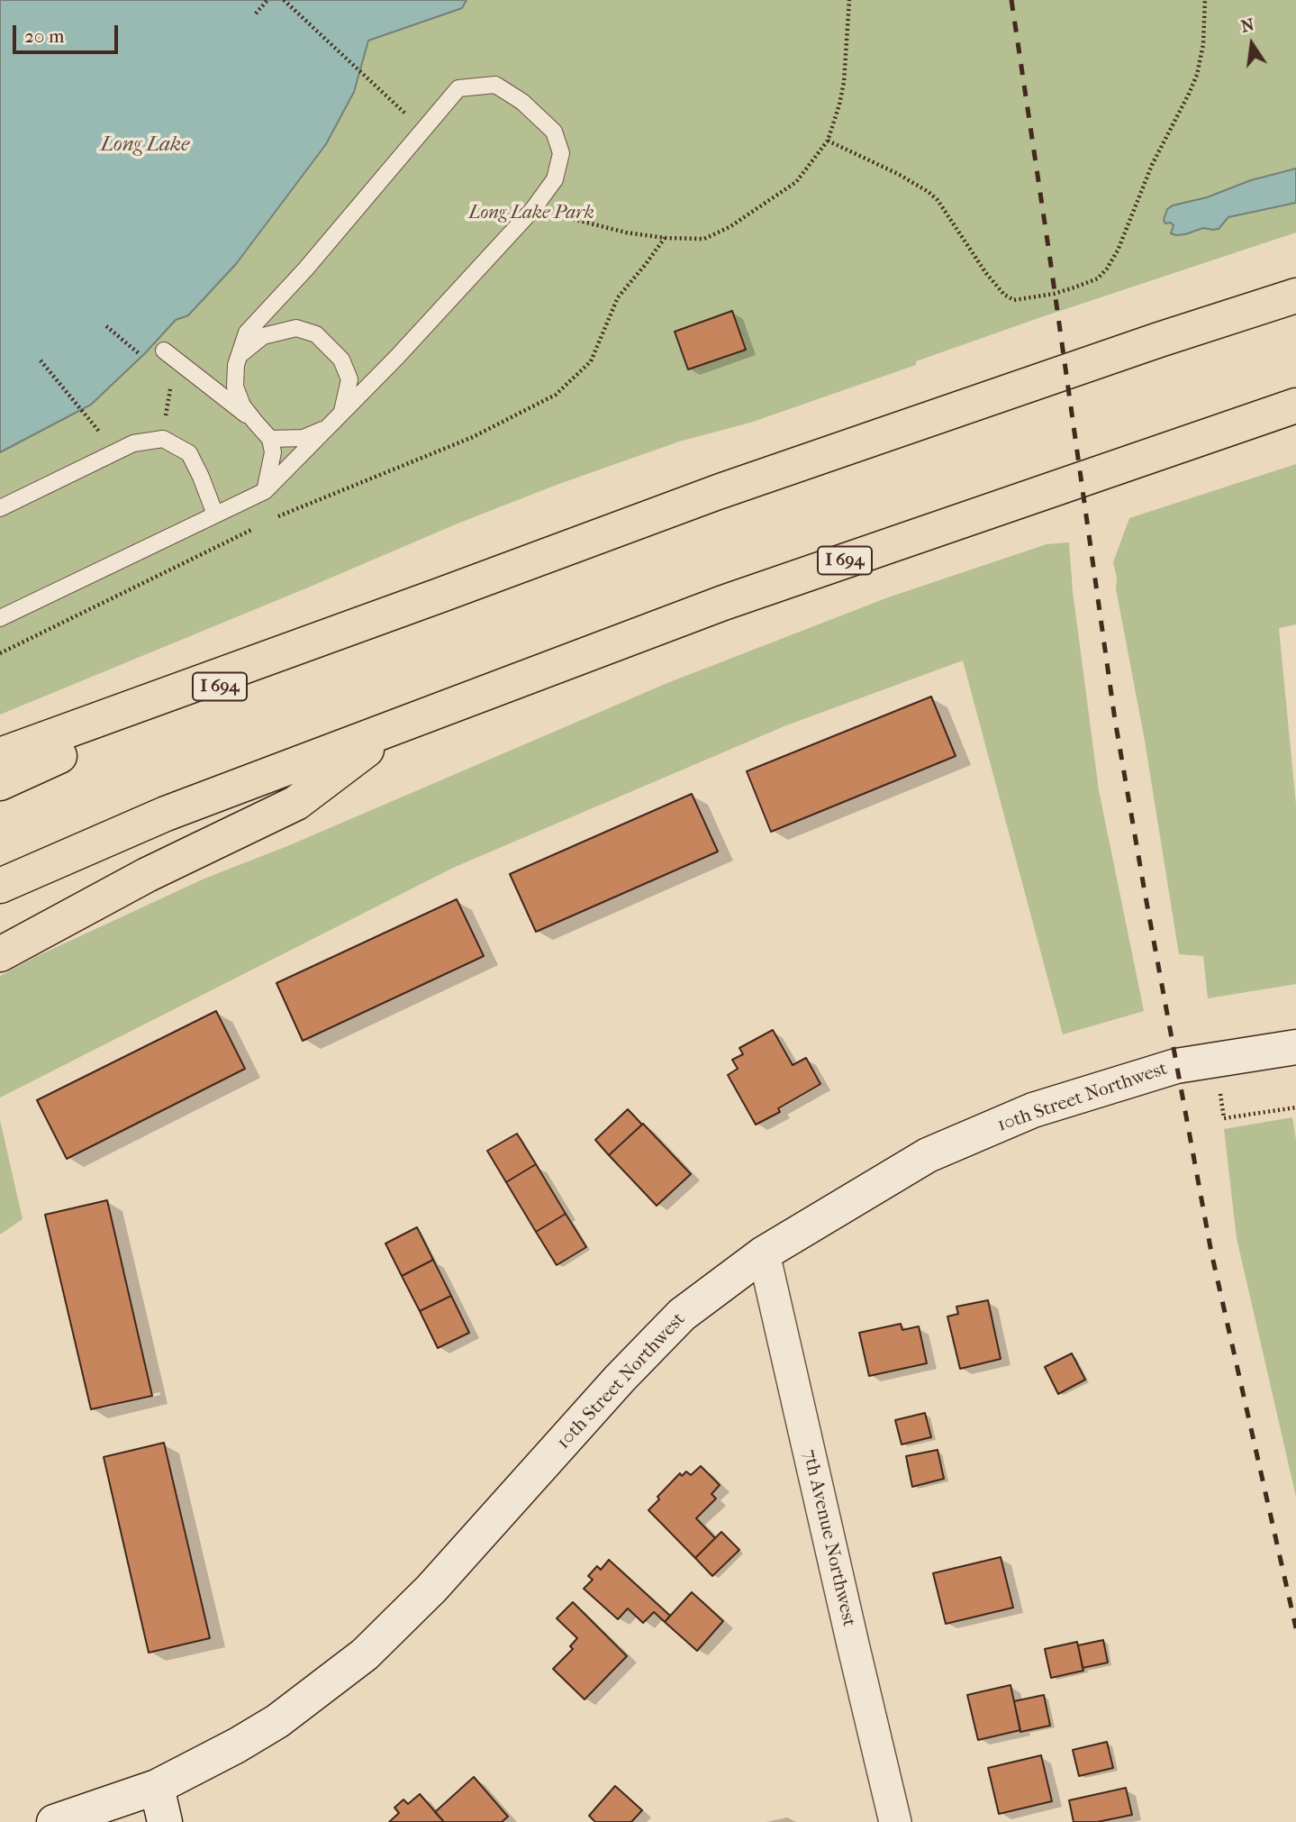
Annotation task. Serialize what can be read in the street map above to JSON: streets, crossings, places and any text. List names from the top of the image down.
{
  "streets": {
    "highway": ["I 694"],
    "street": ["10th Street Northwest", "7th Avenue Northwest"]
  },
  "crossings": [
    ["10th Street Northwest", "7th Avenue Northwest"]
  ],
  "water": ["Long Lake"],
  "parks": ["Long Lake Park"],
  "scale_bar": "20 m",
  "north": "top"
}
